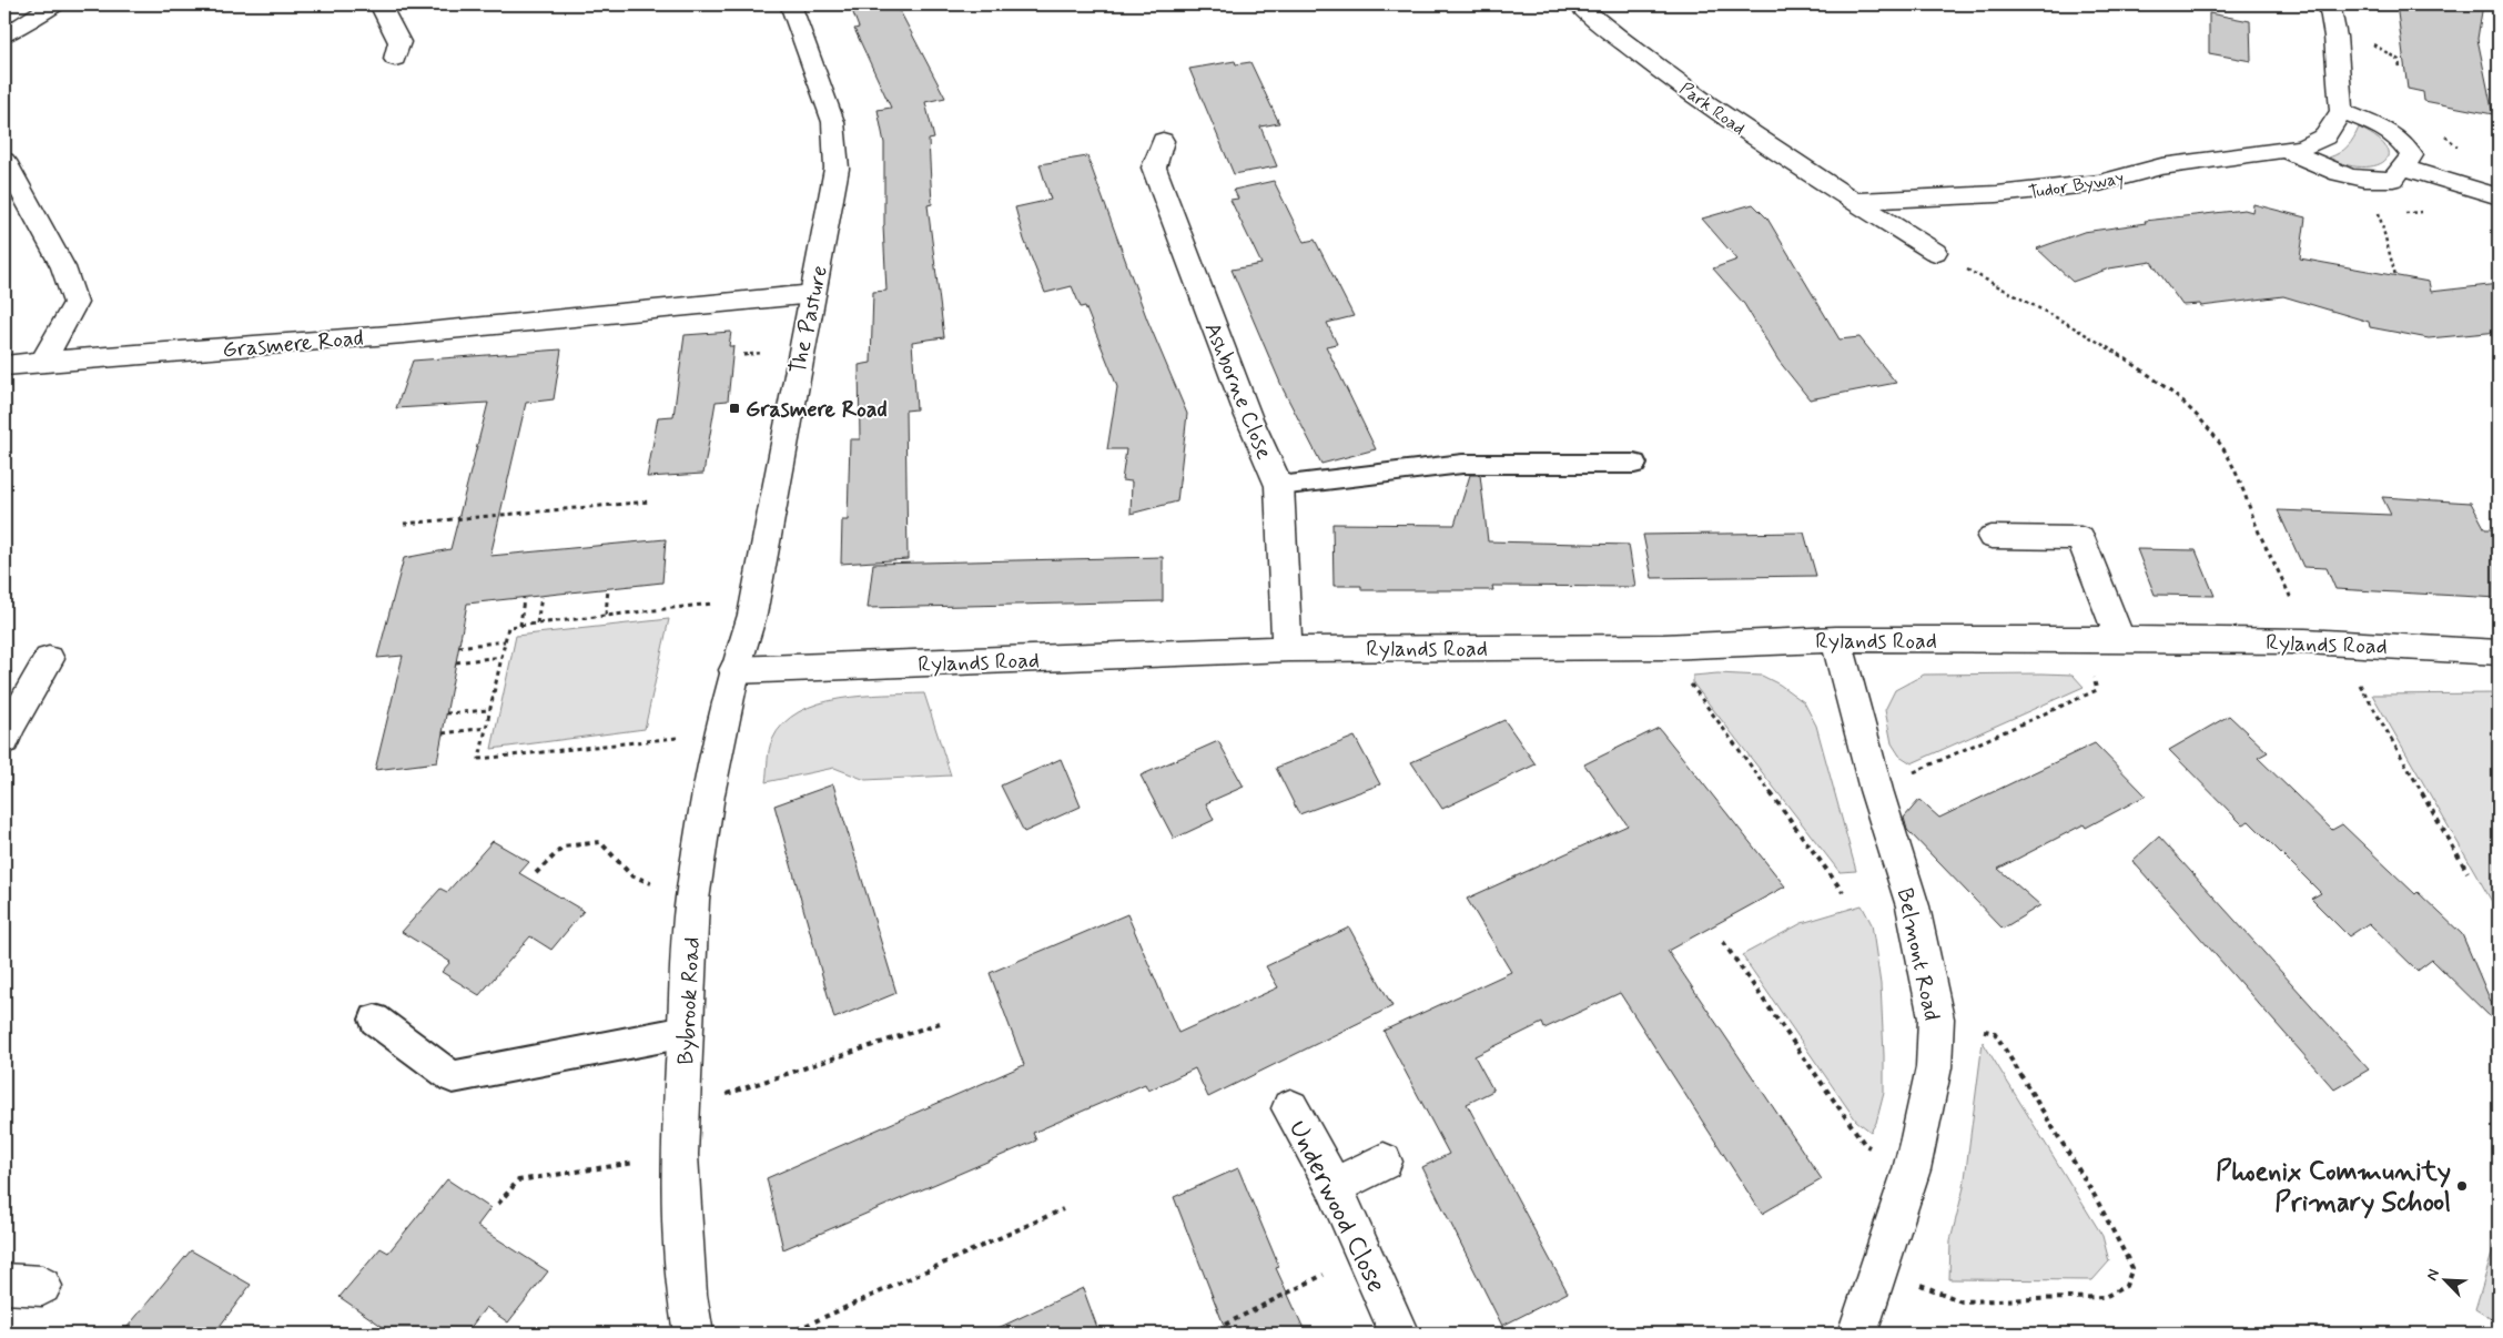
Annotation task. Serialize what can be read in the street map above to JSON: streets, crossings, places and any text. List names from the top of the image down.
{
  "streets": {
    "street": [
      "Park Road",
      "Tudor Byway",
      "The Pasture",
      "Grasmere Road",
      "Ashborne Close",
      "Rylands Road",
      "Belmont Road",
      "Bybrook Road",
      "Underwood Close"
    ]
  },
  "crossings": [
    ["Park Road", "Tudor Byway"],
    ["The Pasture", "Grasmere Road"],
    ["The Pasture", "Rylands Road"],
    ["The Pasture", "Bybrook Road"],
    ["Ashborne Close", "Rylands Road"],
    ["Rylands Road", "Belmont Road"],
    ["Rylands Road", "Bybrook Road"]
  ],
  "places": {
    "transit": ["Grasmere Road"],
    "other": ["Phoenix Community Primary School"]
  },
  "north": "top left"
}
